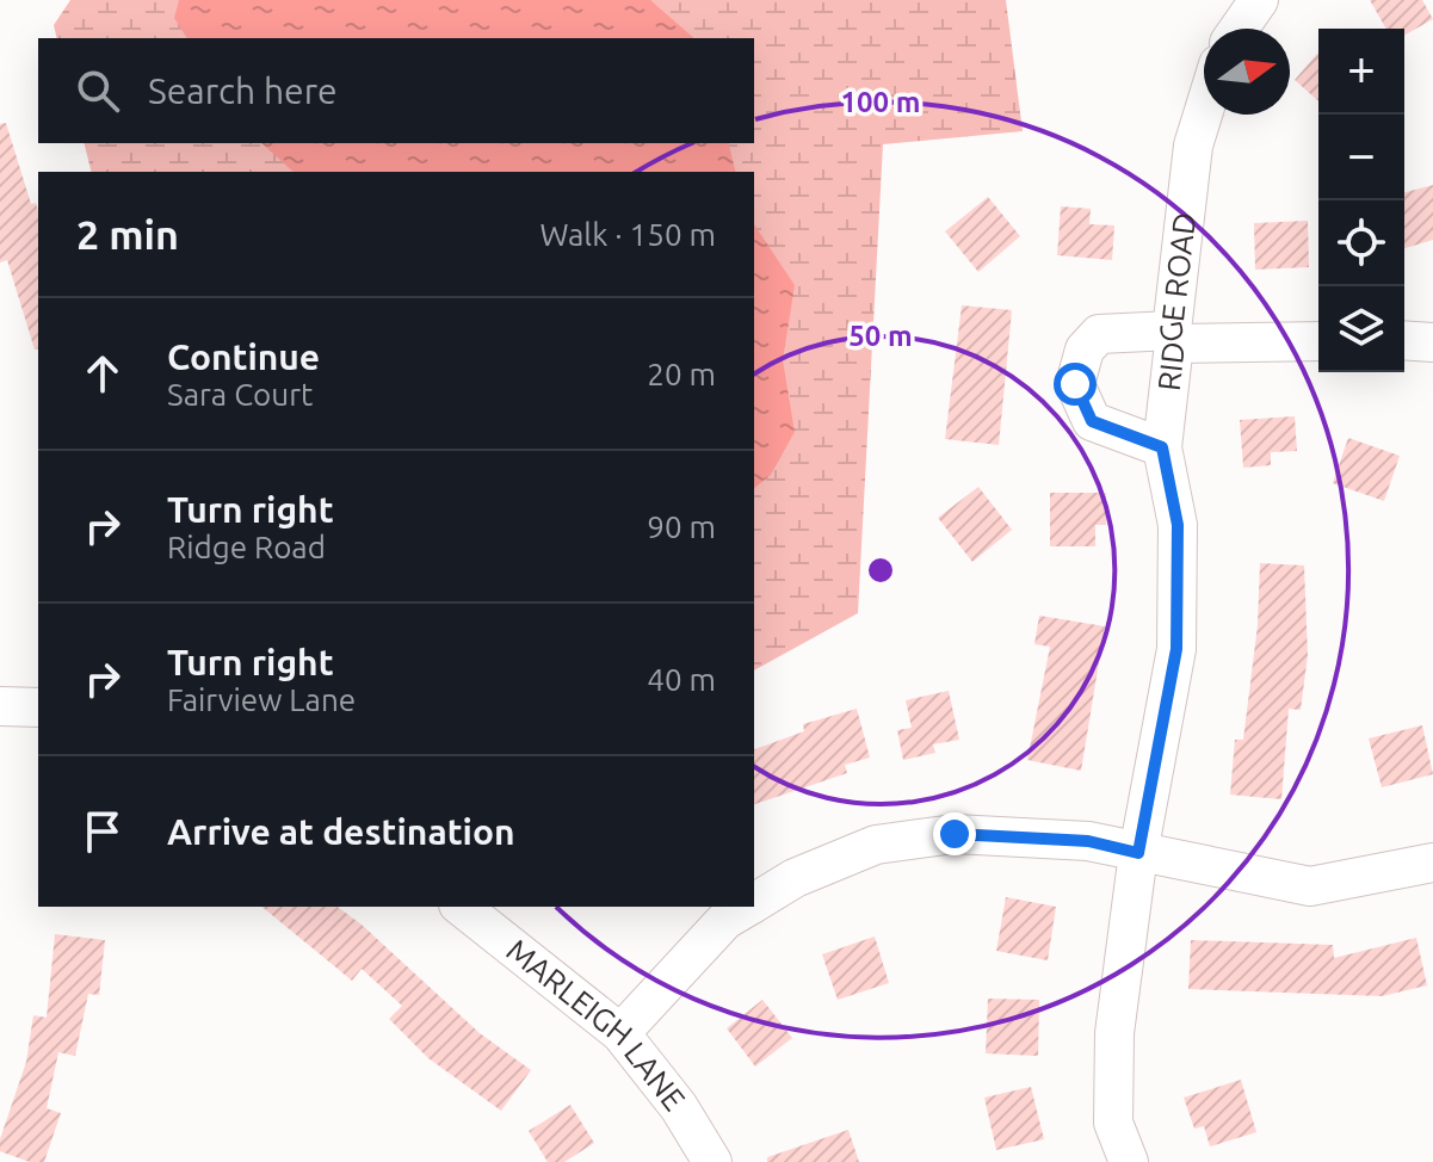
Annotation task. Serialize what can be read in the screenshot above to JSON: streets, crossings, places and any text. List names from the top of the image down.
{
  "streets": {
    "street": ["RIDGE ROAD", "MARLEIGH LANE"]
  },
  "north": "right",
  "page": {
    "map_buttons": ["+", "−"],
    "search": "Search here",
    "heading": ["2 min", "Walk · 150 m"],
    "list": [
      ["Continue", "Sara Court", "20 m"],
      ["Turn right", "Ridge Road", "90 m"],
      ["Turn right", "Fairview Lane", "40 m"],
      "Arrive at destination"
    ]
  },
  "rings": ["100 m", "50 m"]
}
